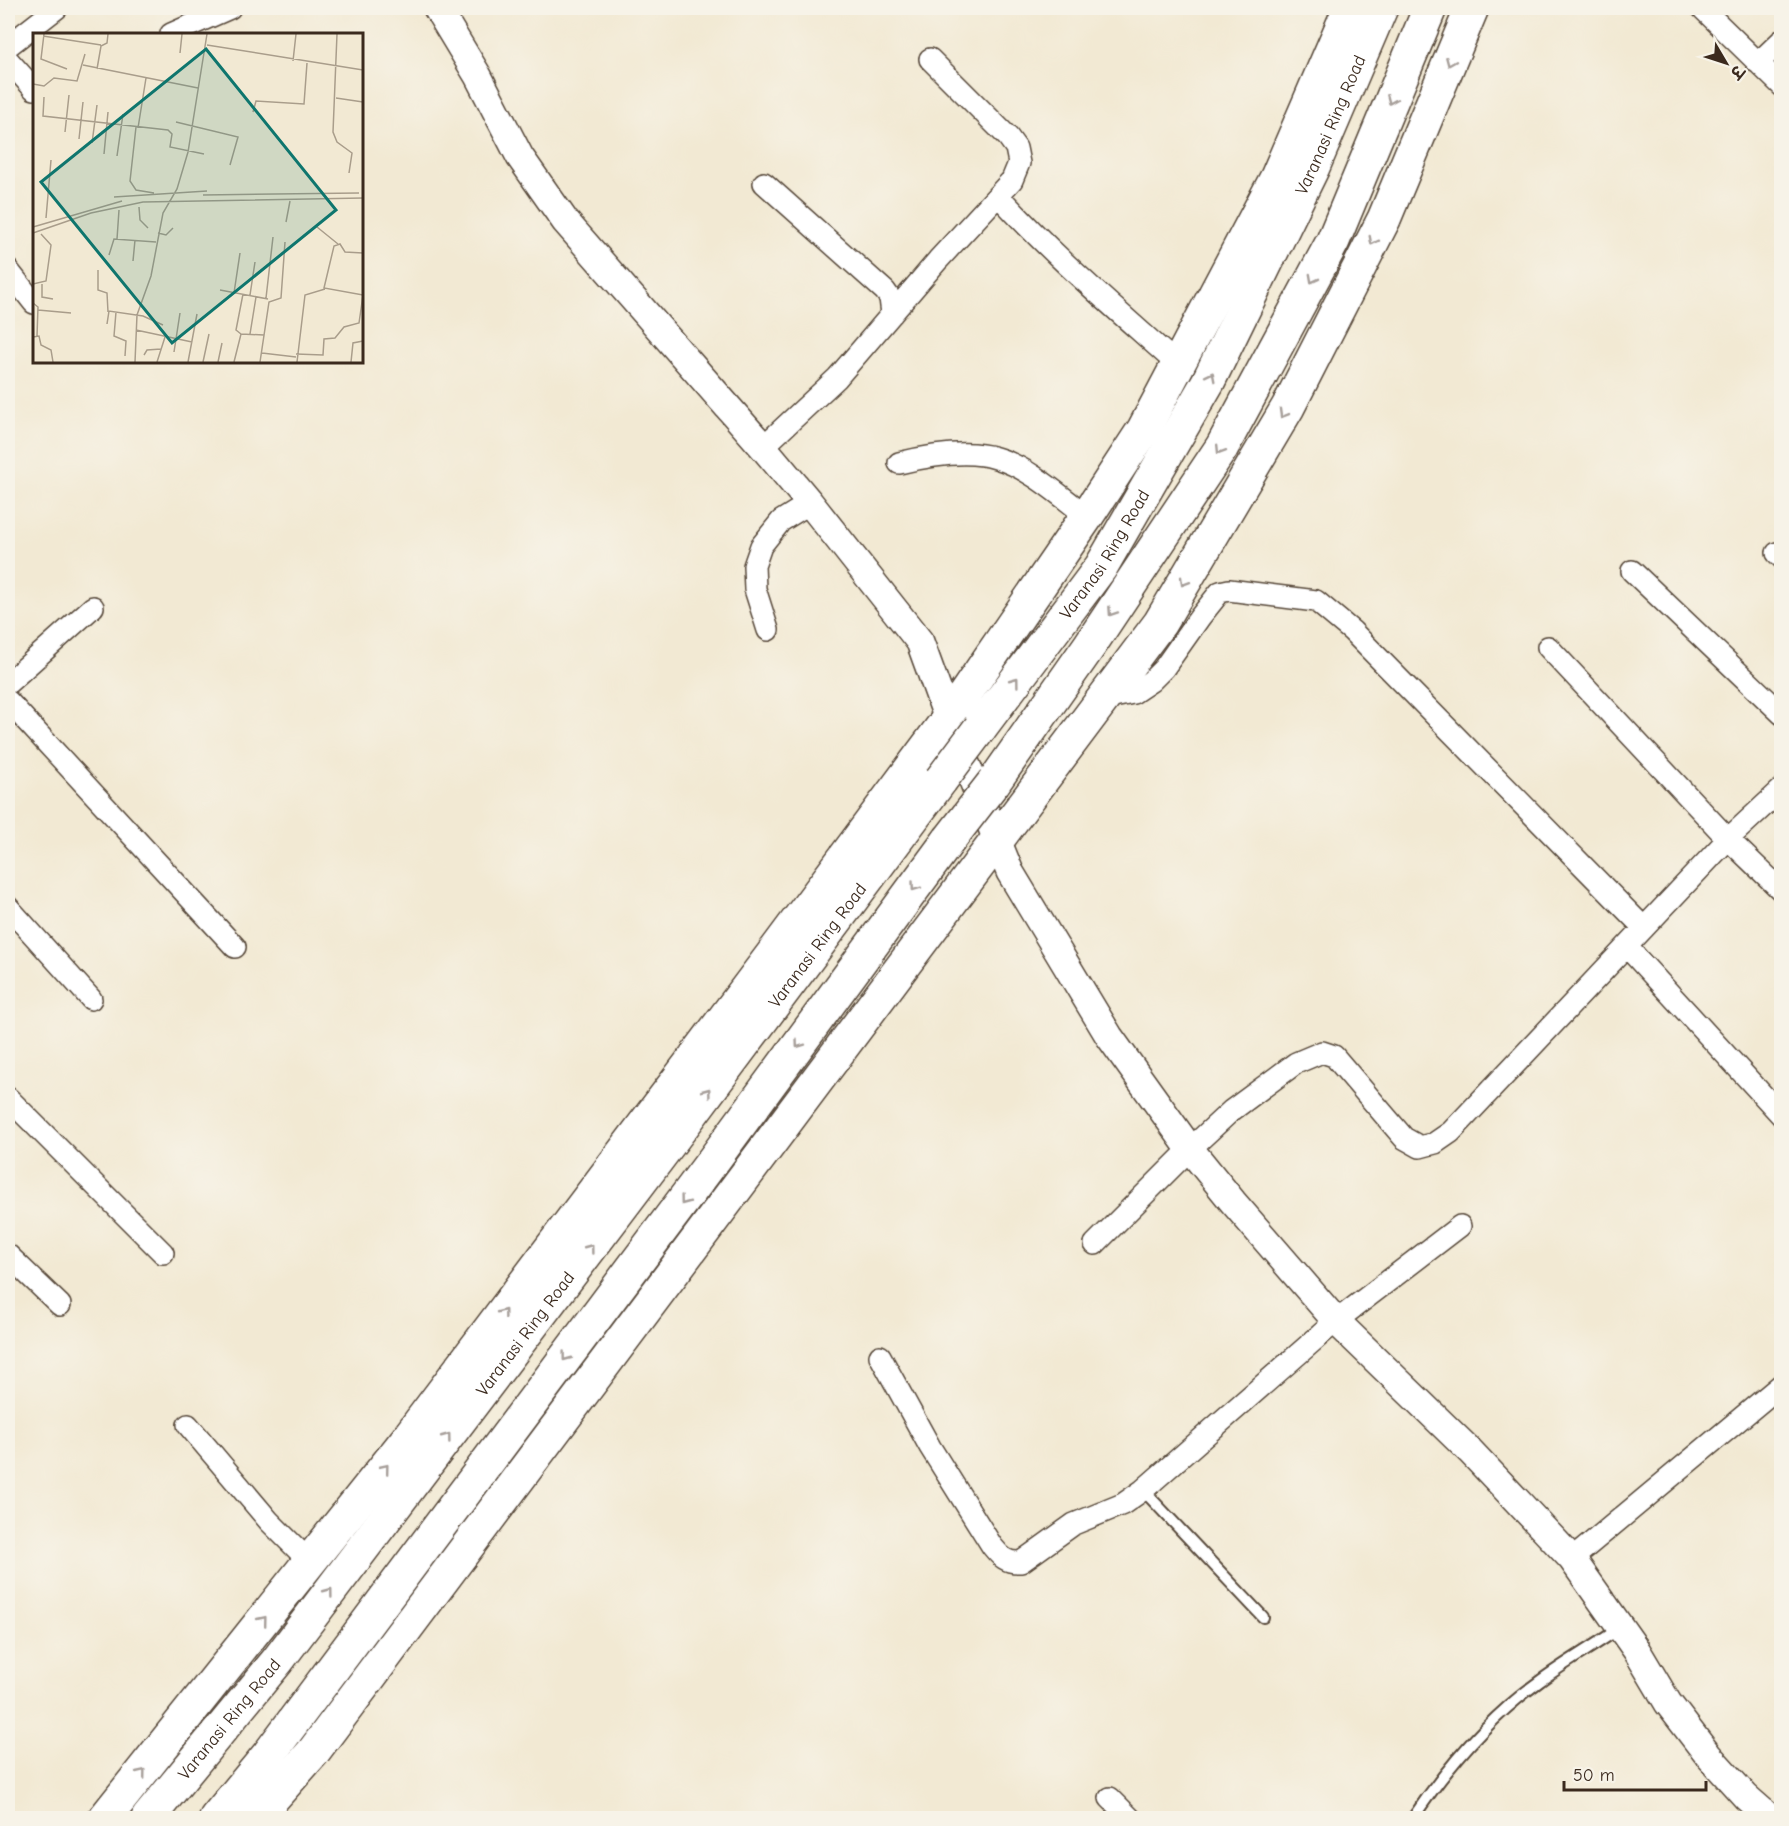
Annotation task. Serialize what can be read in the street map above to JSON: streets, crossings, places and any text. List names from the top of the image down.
{
  "streets": {
    "highway": ["Varanasi Ring Road"]
  },
  "scale_bar": "50 m",
  "north": "bottom right"
}
